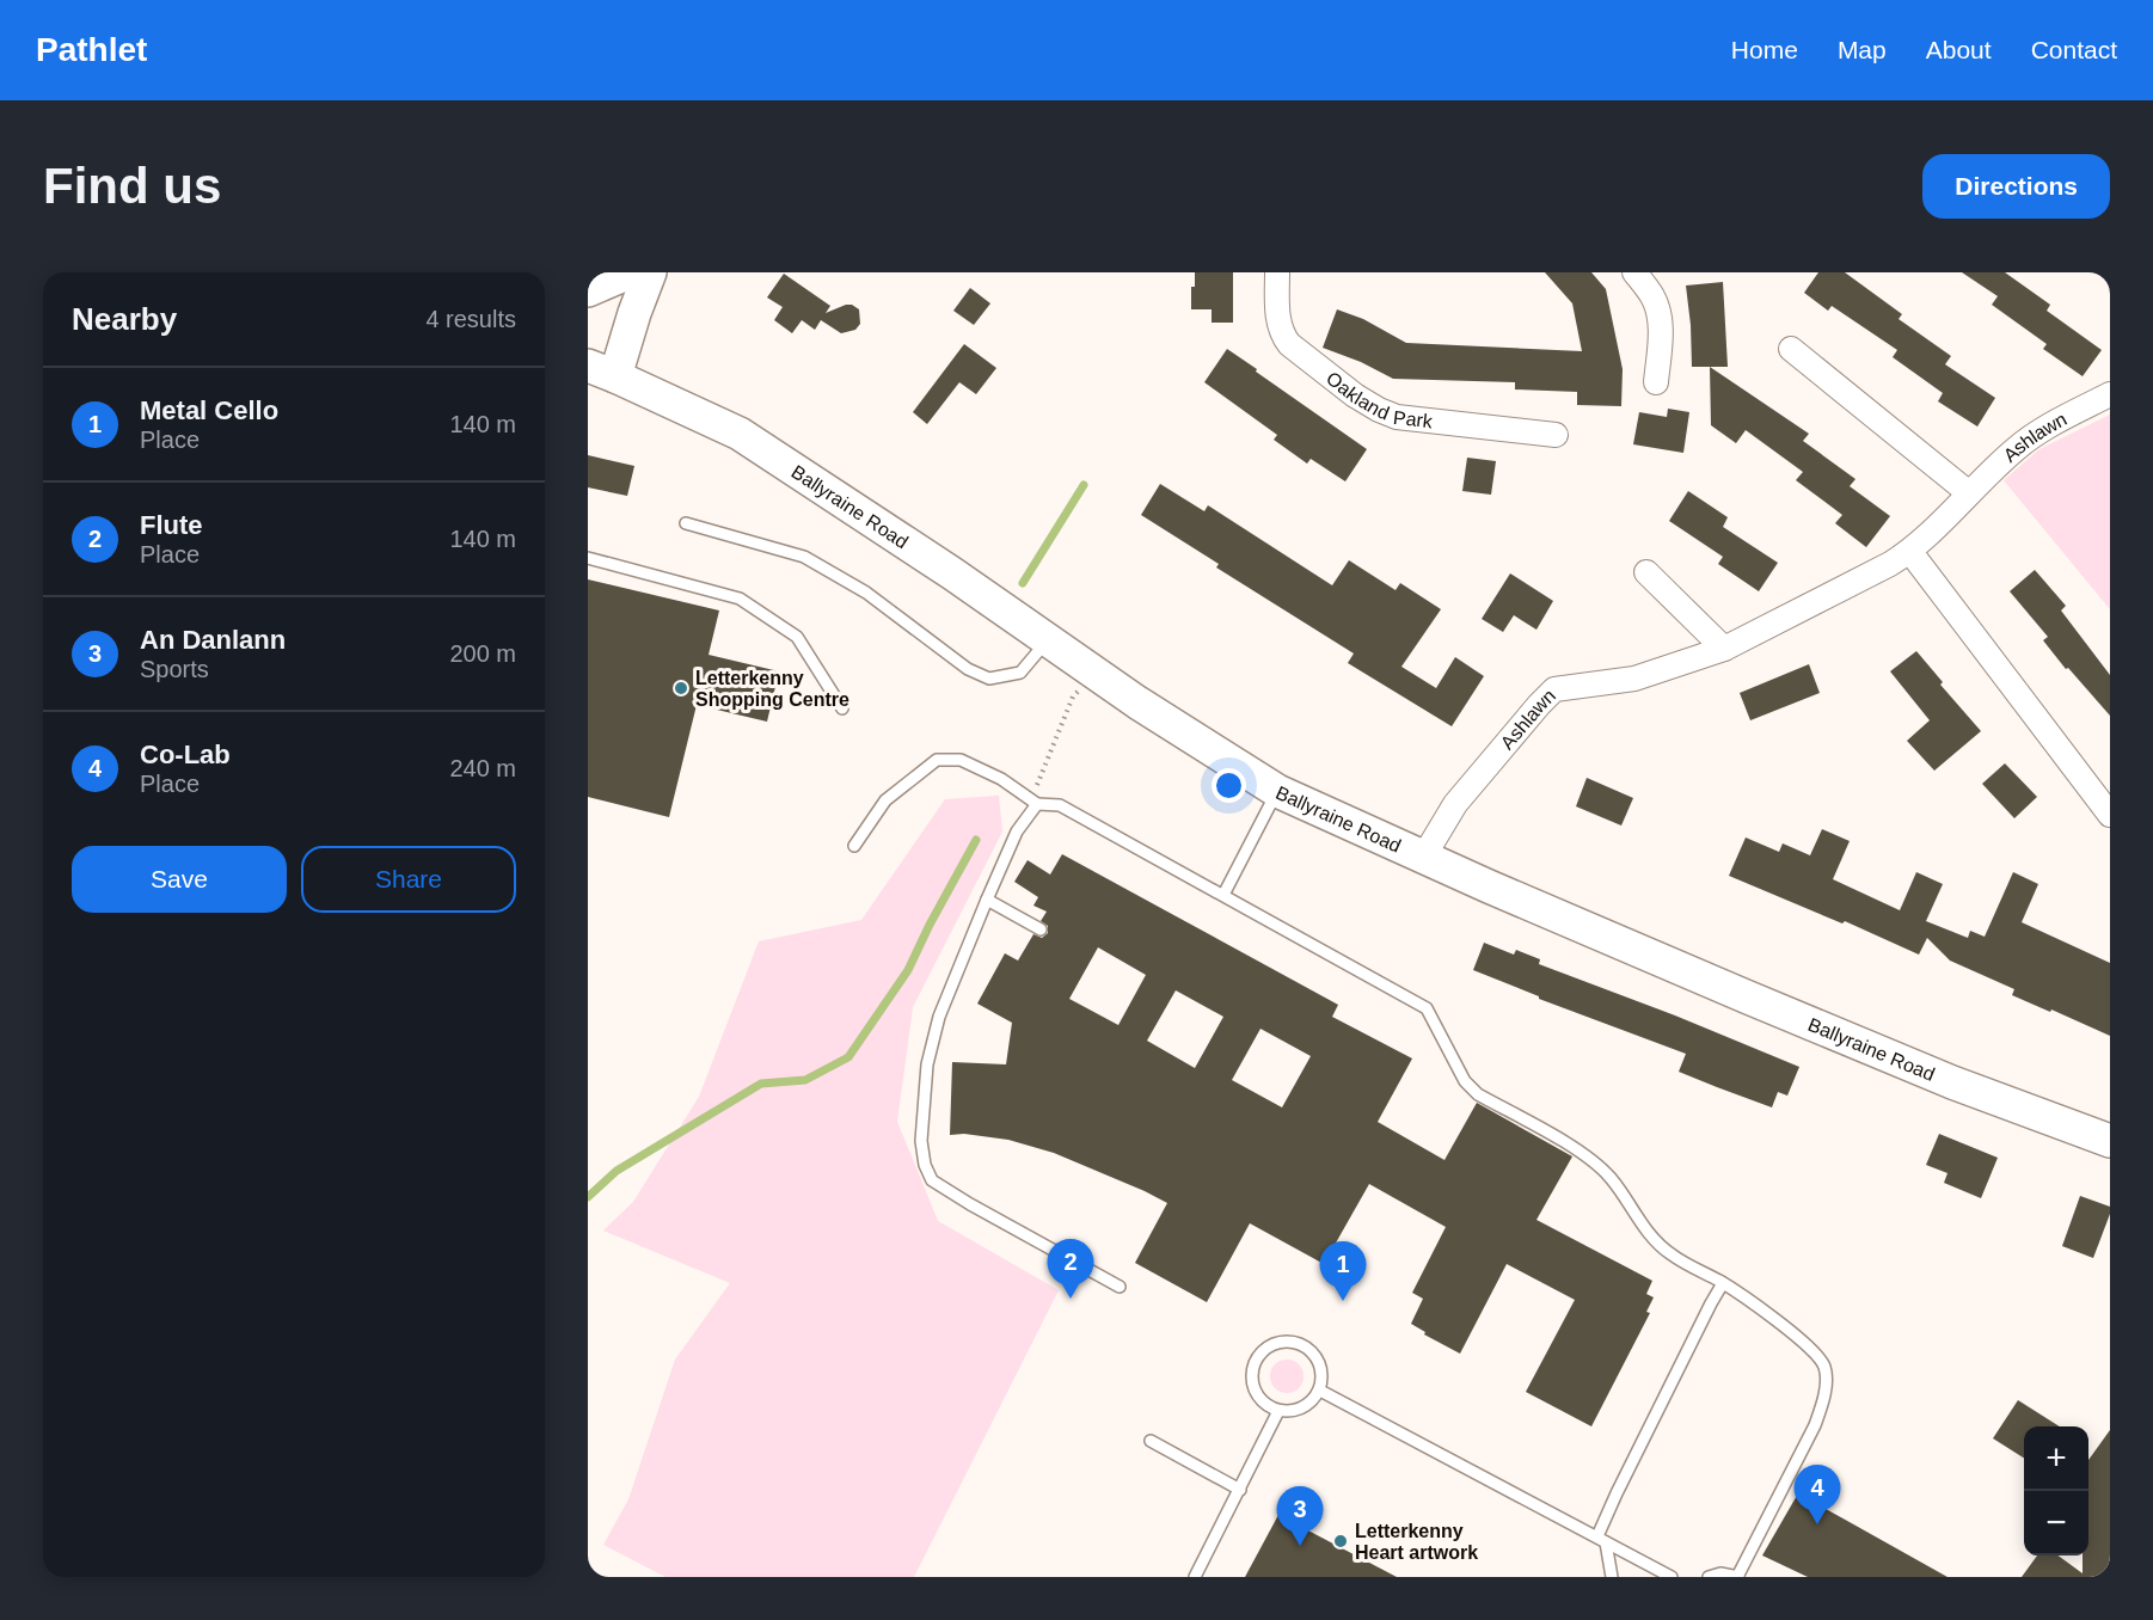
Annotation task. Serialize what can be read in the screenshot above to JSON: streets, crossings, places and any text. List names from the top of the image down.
{
  "streets": {
    "main road": ["Ballyraine Road"],
    "street": ["Oakland Park", "Ashlawn"]
  },
  "crossings": [
    ["Ashlawn", "Ballyraine Road"]
  ],
  "places": ["Letterkenny Shopping Centre", "Letterkenny Heart artwork"],
  "page": {
    "header": "Pathlet",
    "nav": [
      "Home",
      "Map",
      "About",
      "Contact"
    ],
    "buttons": [
      "Directions",
      ["Save", "Share"]
    ],
    "title": "Find us",
    "heading": ["Nearby", "4 results"],
    "list": [
      {
        "mark": "1",
        "name": "Metal Cello",
        "note": "Place",
        "value": "140 m"
      },
      {
        "mark": "2",
        "name": "Flute",
        "note": "Place",
        "value": "140 m"
      },
      {
        "mark": "3",
        "name": "An Danlann",
        "note": "Sports",
        "value": "200 m"
      },
      {
        "mark": "4",
        "name": "Co-Lab",
        "note": "Place",
        "value": "240 m"
      }
    ],
    "pins": [
      "2",
      "1",
      "4",
      "3"
    ],
    "map_buttons": ["+", "−"]
  }
}
